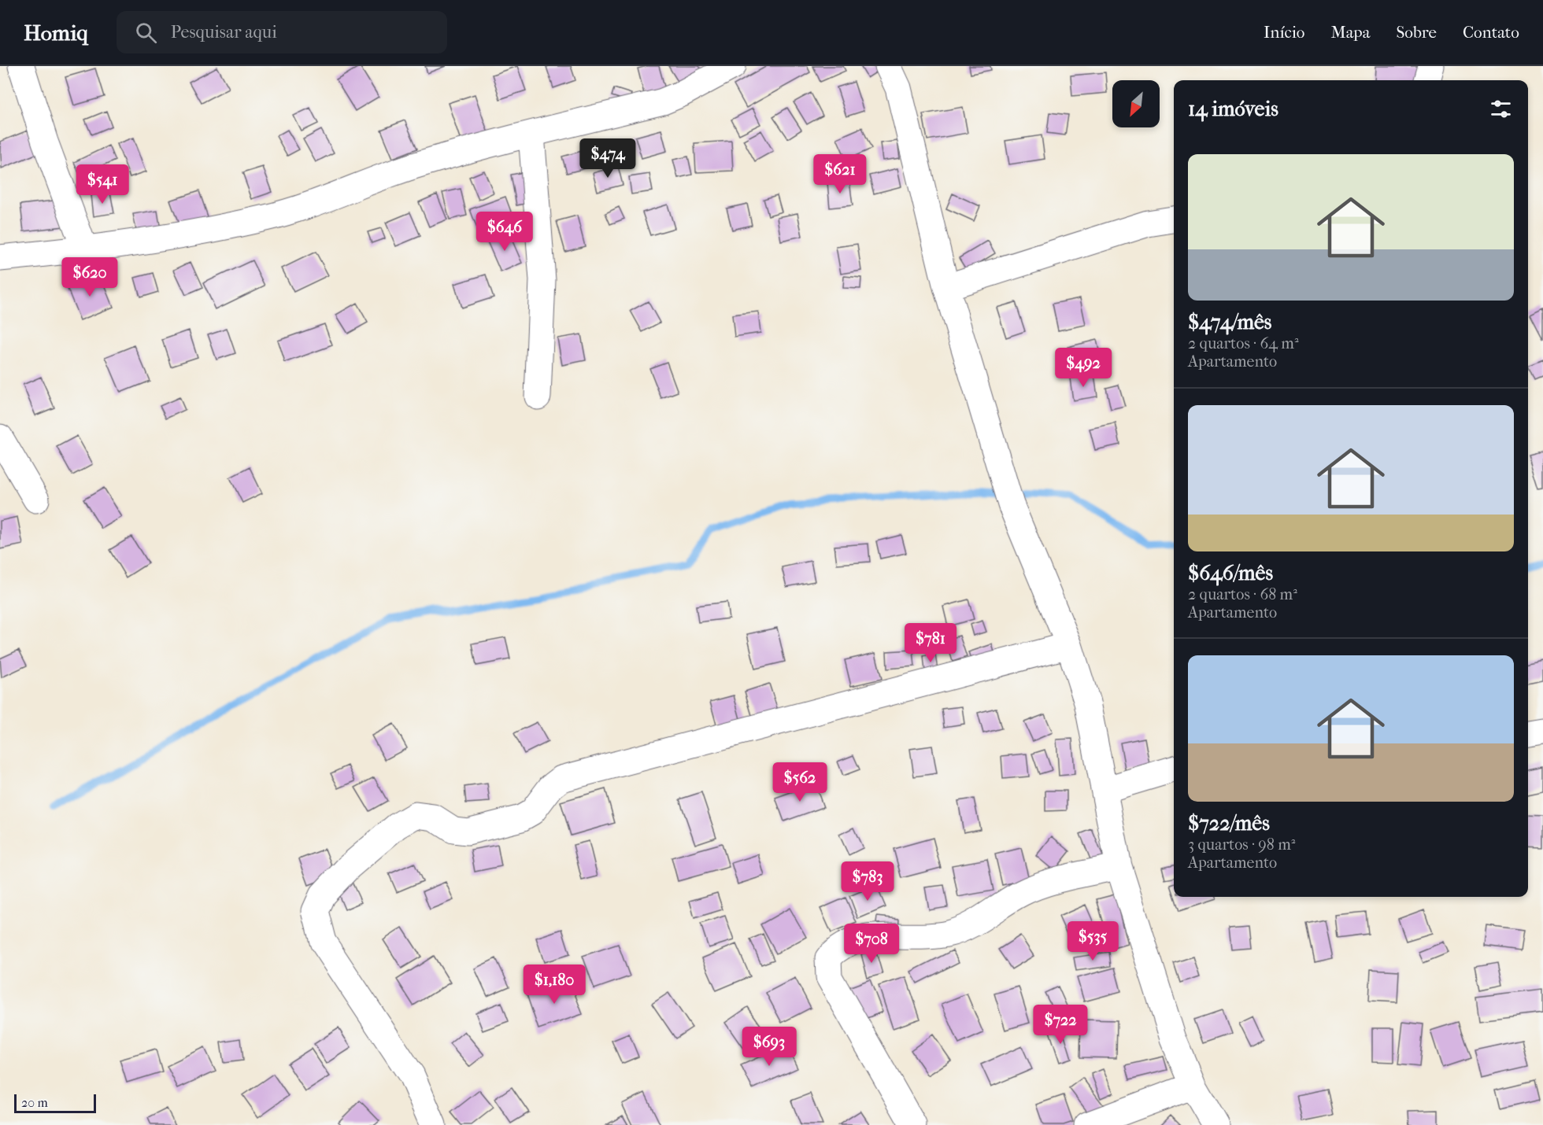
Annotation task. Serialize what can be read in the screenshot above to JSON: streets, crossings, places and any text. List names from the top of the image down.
{
  "scale_bar": "20 m",
  "north": "bottom left",
  "page": {
    "header": "Homiq",
    "search": "Pesquisar aqui",
    "nav": [
      "Início",
      "Mapa",
      "Sobre",
      "Contato"
    ],
    "heading": "14 imóveis",
    "list": [
      {
        "name": "$474/mês",
        "note": "2 quartos · 64 m² · Apartamento"
      },
      {
        "name": "$646/mês",
        "note": "2 quartos · 68 m² · Apartamento"
      },
      {
        "name": "$722/mês",
        "note": "3 quartos · 98 m² · Apartamento"
      }
    ],
    "price": [
      "$474",
      "$621",
      "$541",
      "$646",
      "$620",
      "$492",
      "$781",
      "$562",
      "$783",
      "$535",
      "$708",
      "$1,180",
      "$722",
      "$693"
    ],
    "scale": "20 m"
  }
}
